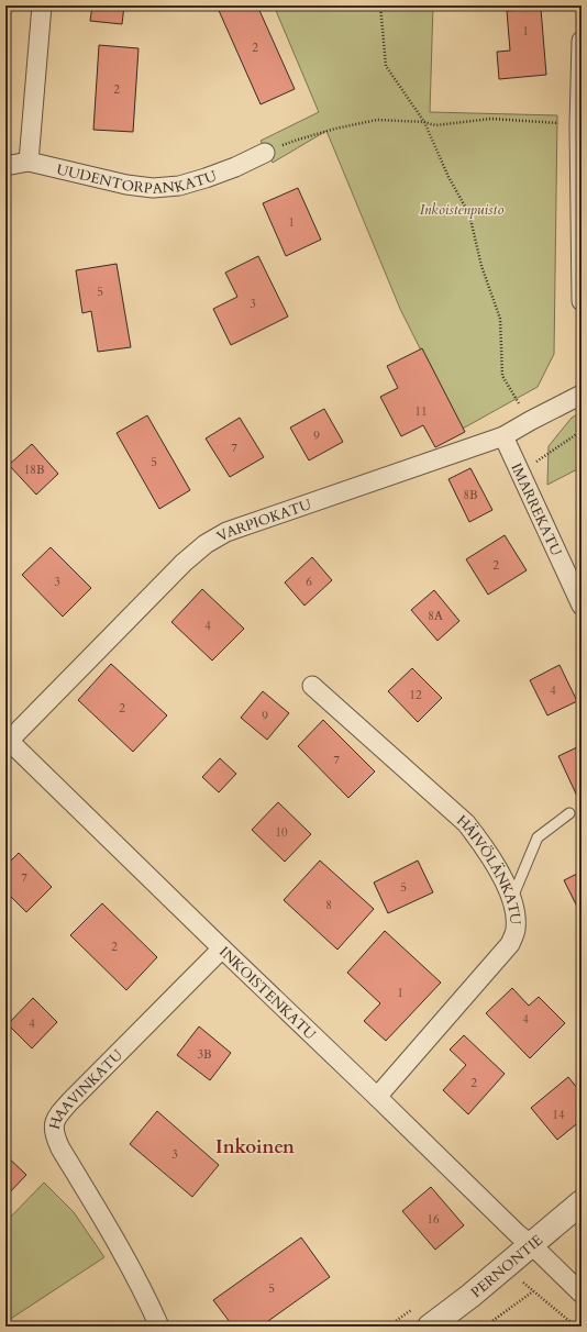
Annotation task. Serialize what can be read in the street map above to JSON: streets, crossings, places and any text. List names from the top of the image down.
{
  "streets": {
    "street": [
      "UUDENTORPANKATU",
      "IMARREKATU",
      "VARPIOKATU",
      "HÄIVÖLÄNKATU",
      "INKOISTENKATU",
      "HAAVINKATU",
      "PERNONTIE"
    ]
  },
  "crossings": [
    ["IMARREKATU", "VARPIOKATU"],
    ["VARPIOKATU", "INKOISTENKATU"],
    ["HÄIVÖLÄNKATU", "INKOISTENKATU"],
    ["INKOISTENKATU", "HAAVINKATU"],
    ["INKOISTENKATU", "PERNONTIE"]
  ],
  "districts": ["Inkoinen"],
  "parks": ["Inkoistenpuisto"],
  "house_numbers": [
    "1",
    "2",
    "2",
    "1",
    "5",
    "3",
    "11",
    "9",
    "7",
    "5",
    "18B",
    "8B",
    "2",
    "3",
    "6",
    "8A",
    "4",
    "4",
    "12",
    "2",
    "9",
    "7",
    "10",
    "7",
    "5",
    "8",
    "2",
    "1",
    "4",
    "4",
    "3B",
    "2",
    "14",
    "3",
    "16",
    "5"
  ]
}
